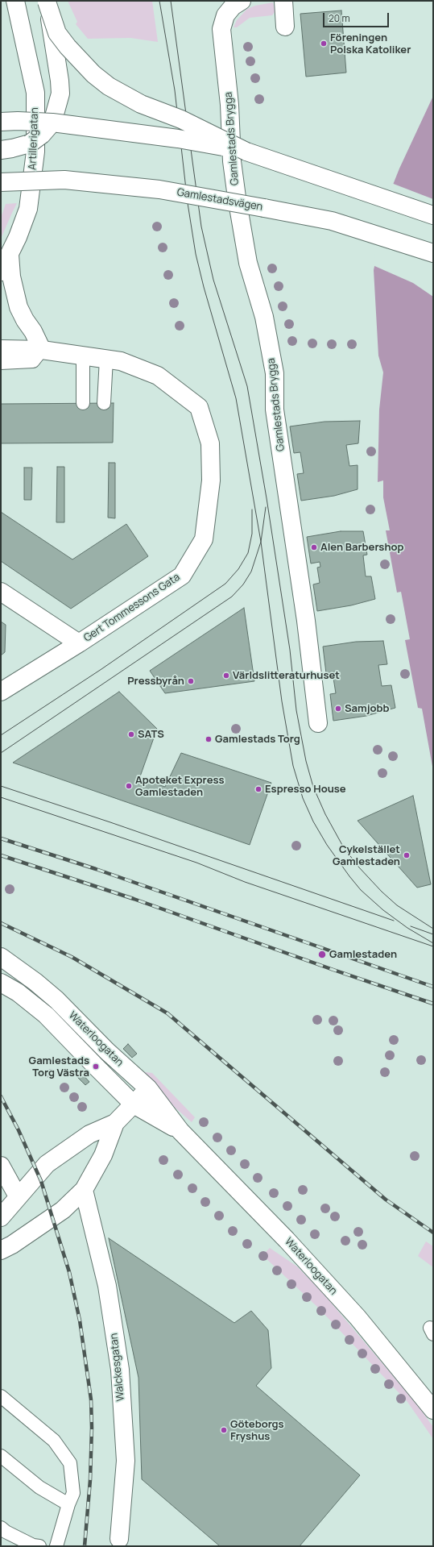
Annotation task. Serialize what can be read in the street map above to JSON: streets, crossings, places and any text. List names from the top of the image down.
{
  "streets": {
    "street": [
      "Artillerigatan",
      "Gamlestads Brygga",
      "Gamlestadsvägen",
      "Gert Tommessons Gata",
      "Waterloogatan",
      "Walckesgatan"
    ]
  },
  "places": [
    "Föreningen Polska Katoliker",
    "Alen Barbershop",
    "Världslitteraturhuset",
    "Pressbyrån",
    "Samjobb",
    "SATS",
    "Gamlestads Torg",
    "Apoteket Express Gamlestaden",
    "Espresso House",
    "Cykelstället Gamlestaden",
    "Gamlestaden",
    "Gamlestads Torg Västra",
    "Göteborgs Fryshus"
  ],
  "scale_bar": "20 m"
}
